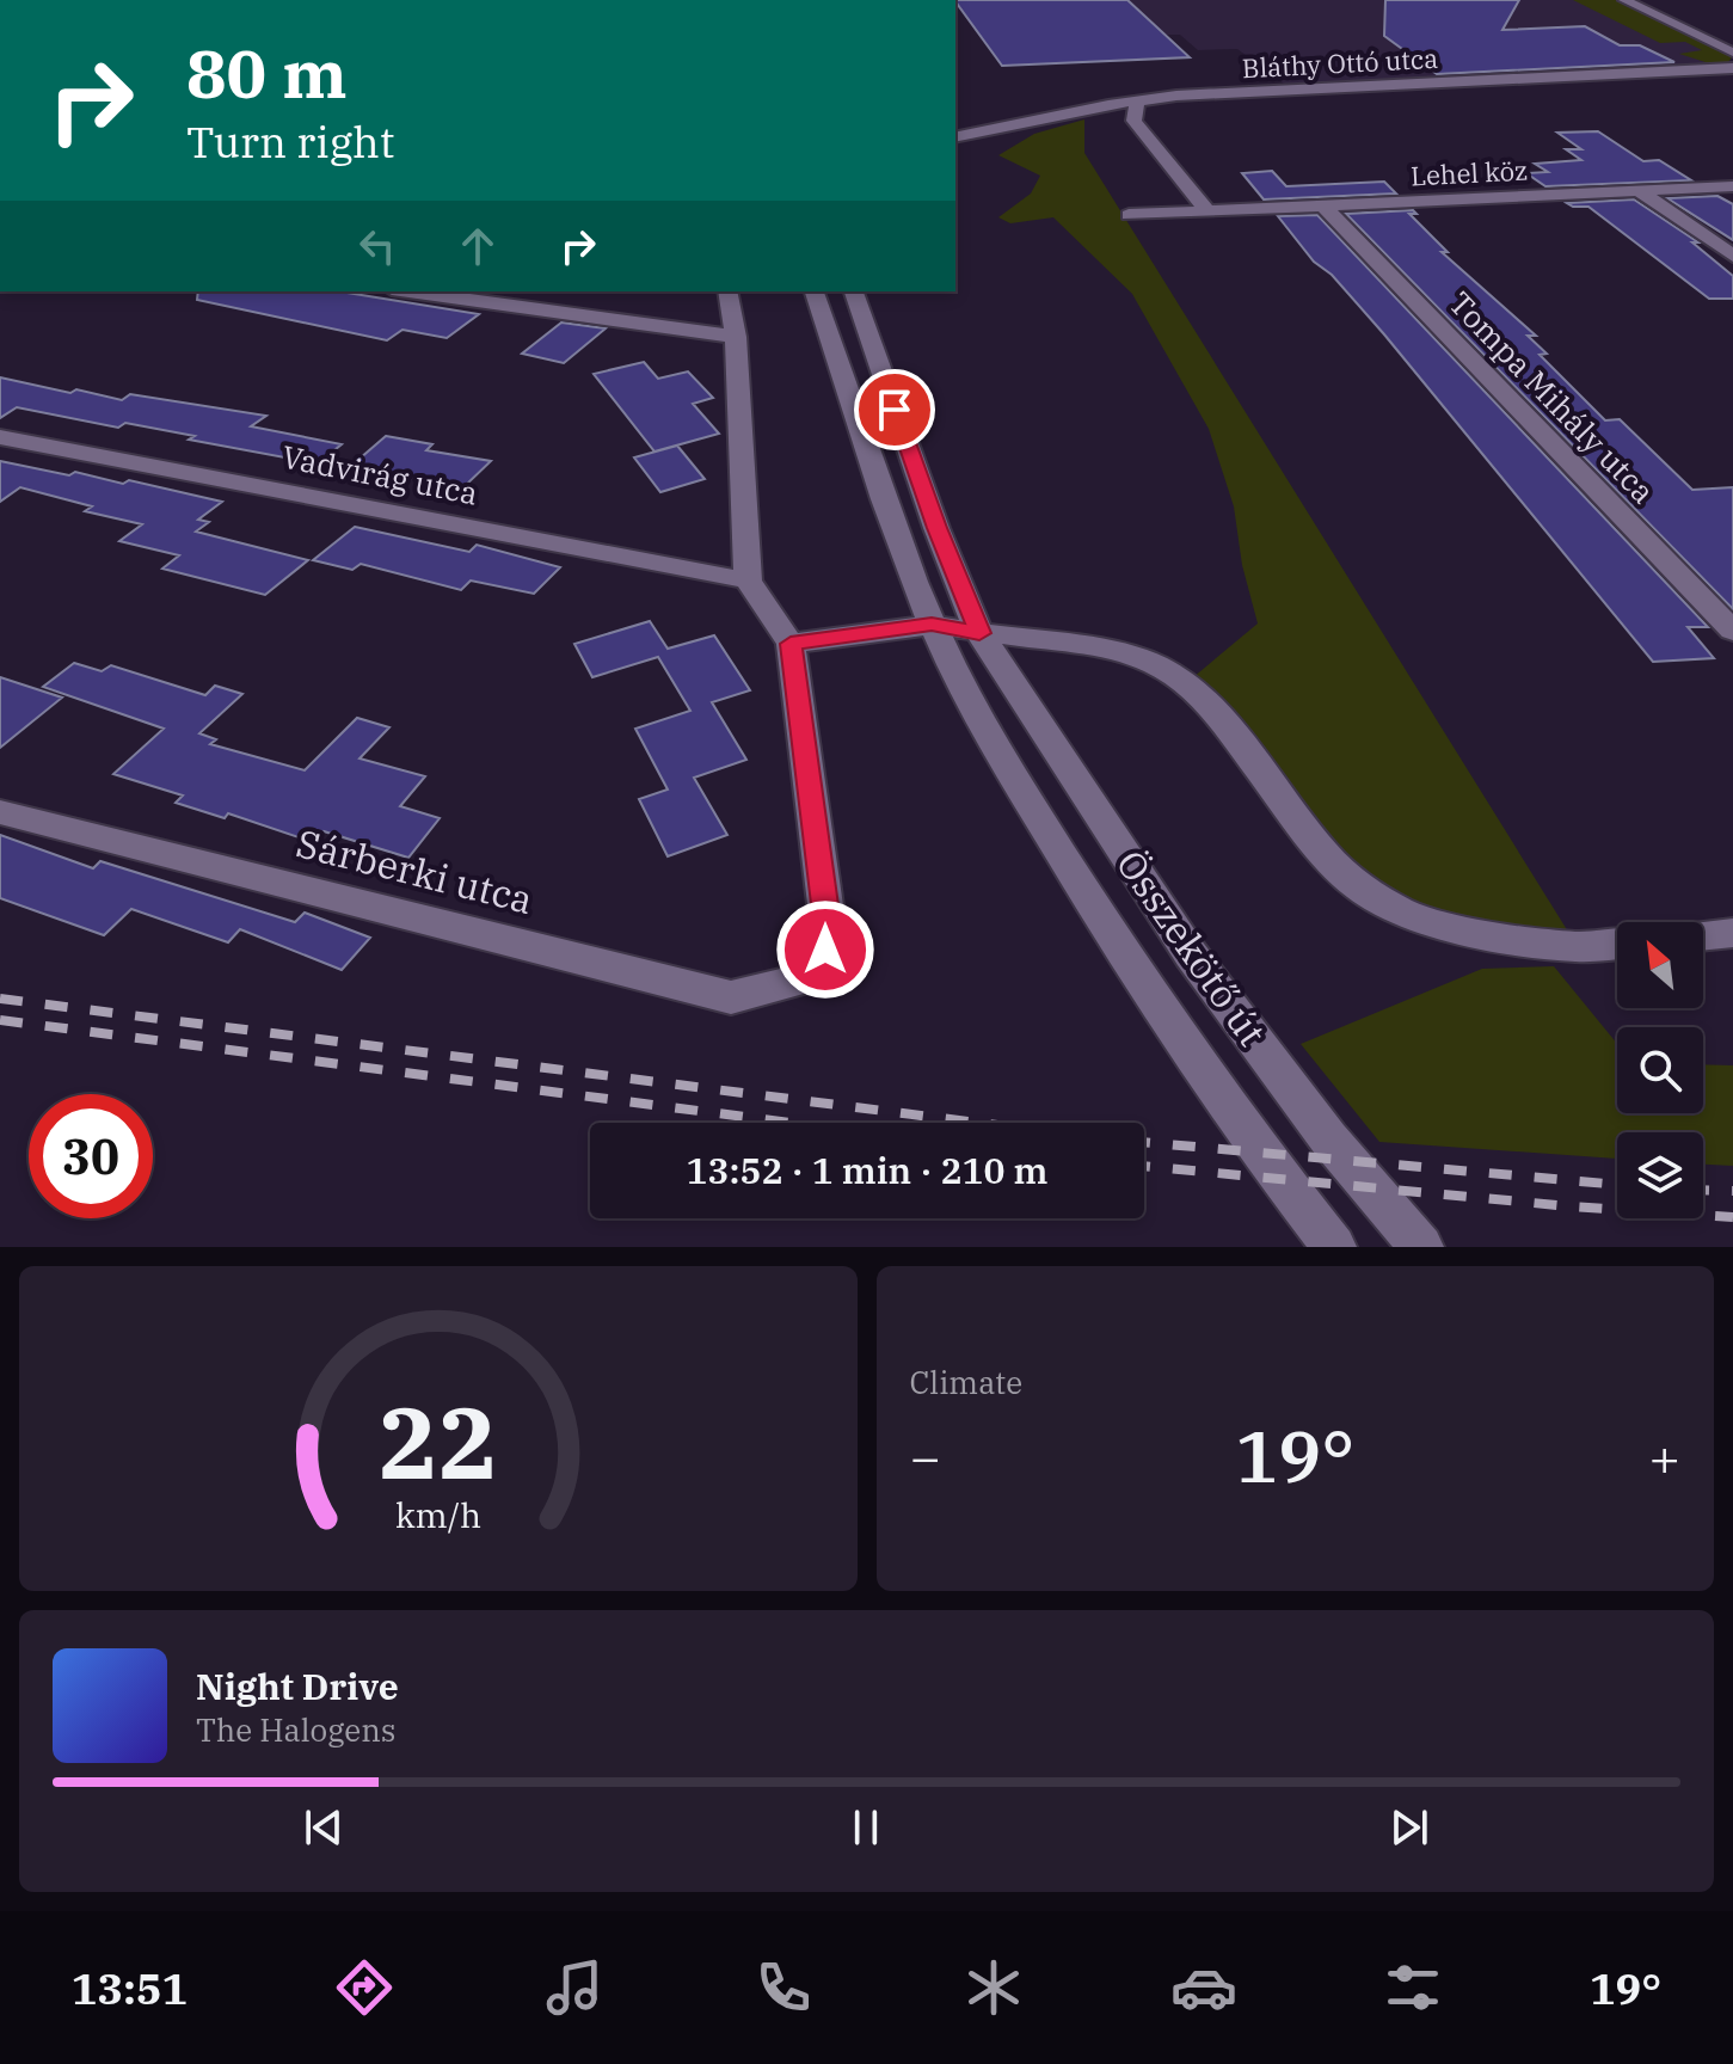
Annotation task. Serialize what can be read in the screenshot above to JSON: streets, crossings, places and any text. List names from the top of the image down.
{
  "streets": {
    "street": [
      "Bláthy Ottó utca",
      "Lehel köz",
      "Tompa Mihály utca",
      "Vadvirág utca",
      "Sárberki utca",
      "Összekötő út"
    ]
  },
  "crossings": [
    ["Lehel köz", "Tompa Mihály utca"]
  ],
  "north": "top left",
  "page": {
    "turn": ["80 m", "Turn right"],
    "limit": "30",
    "trip": "13:52 · 1 min · 210 m",
    "tile": "Climate",
    "heat": ["−", "19°", "+"],
    "song": ["Night Drive", "The Halogens"],
    "tabs": ["13:51", "19°"],
    "gauge": ["22", "km/h"]
  }
}
